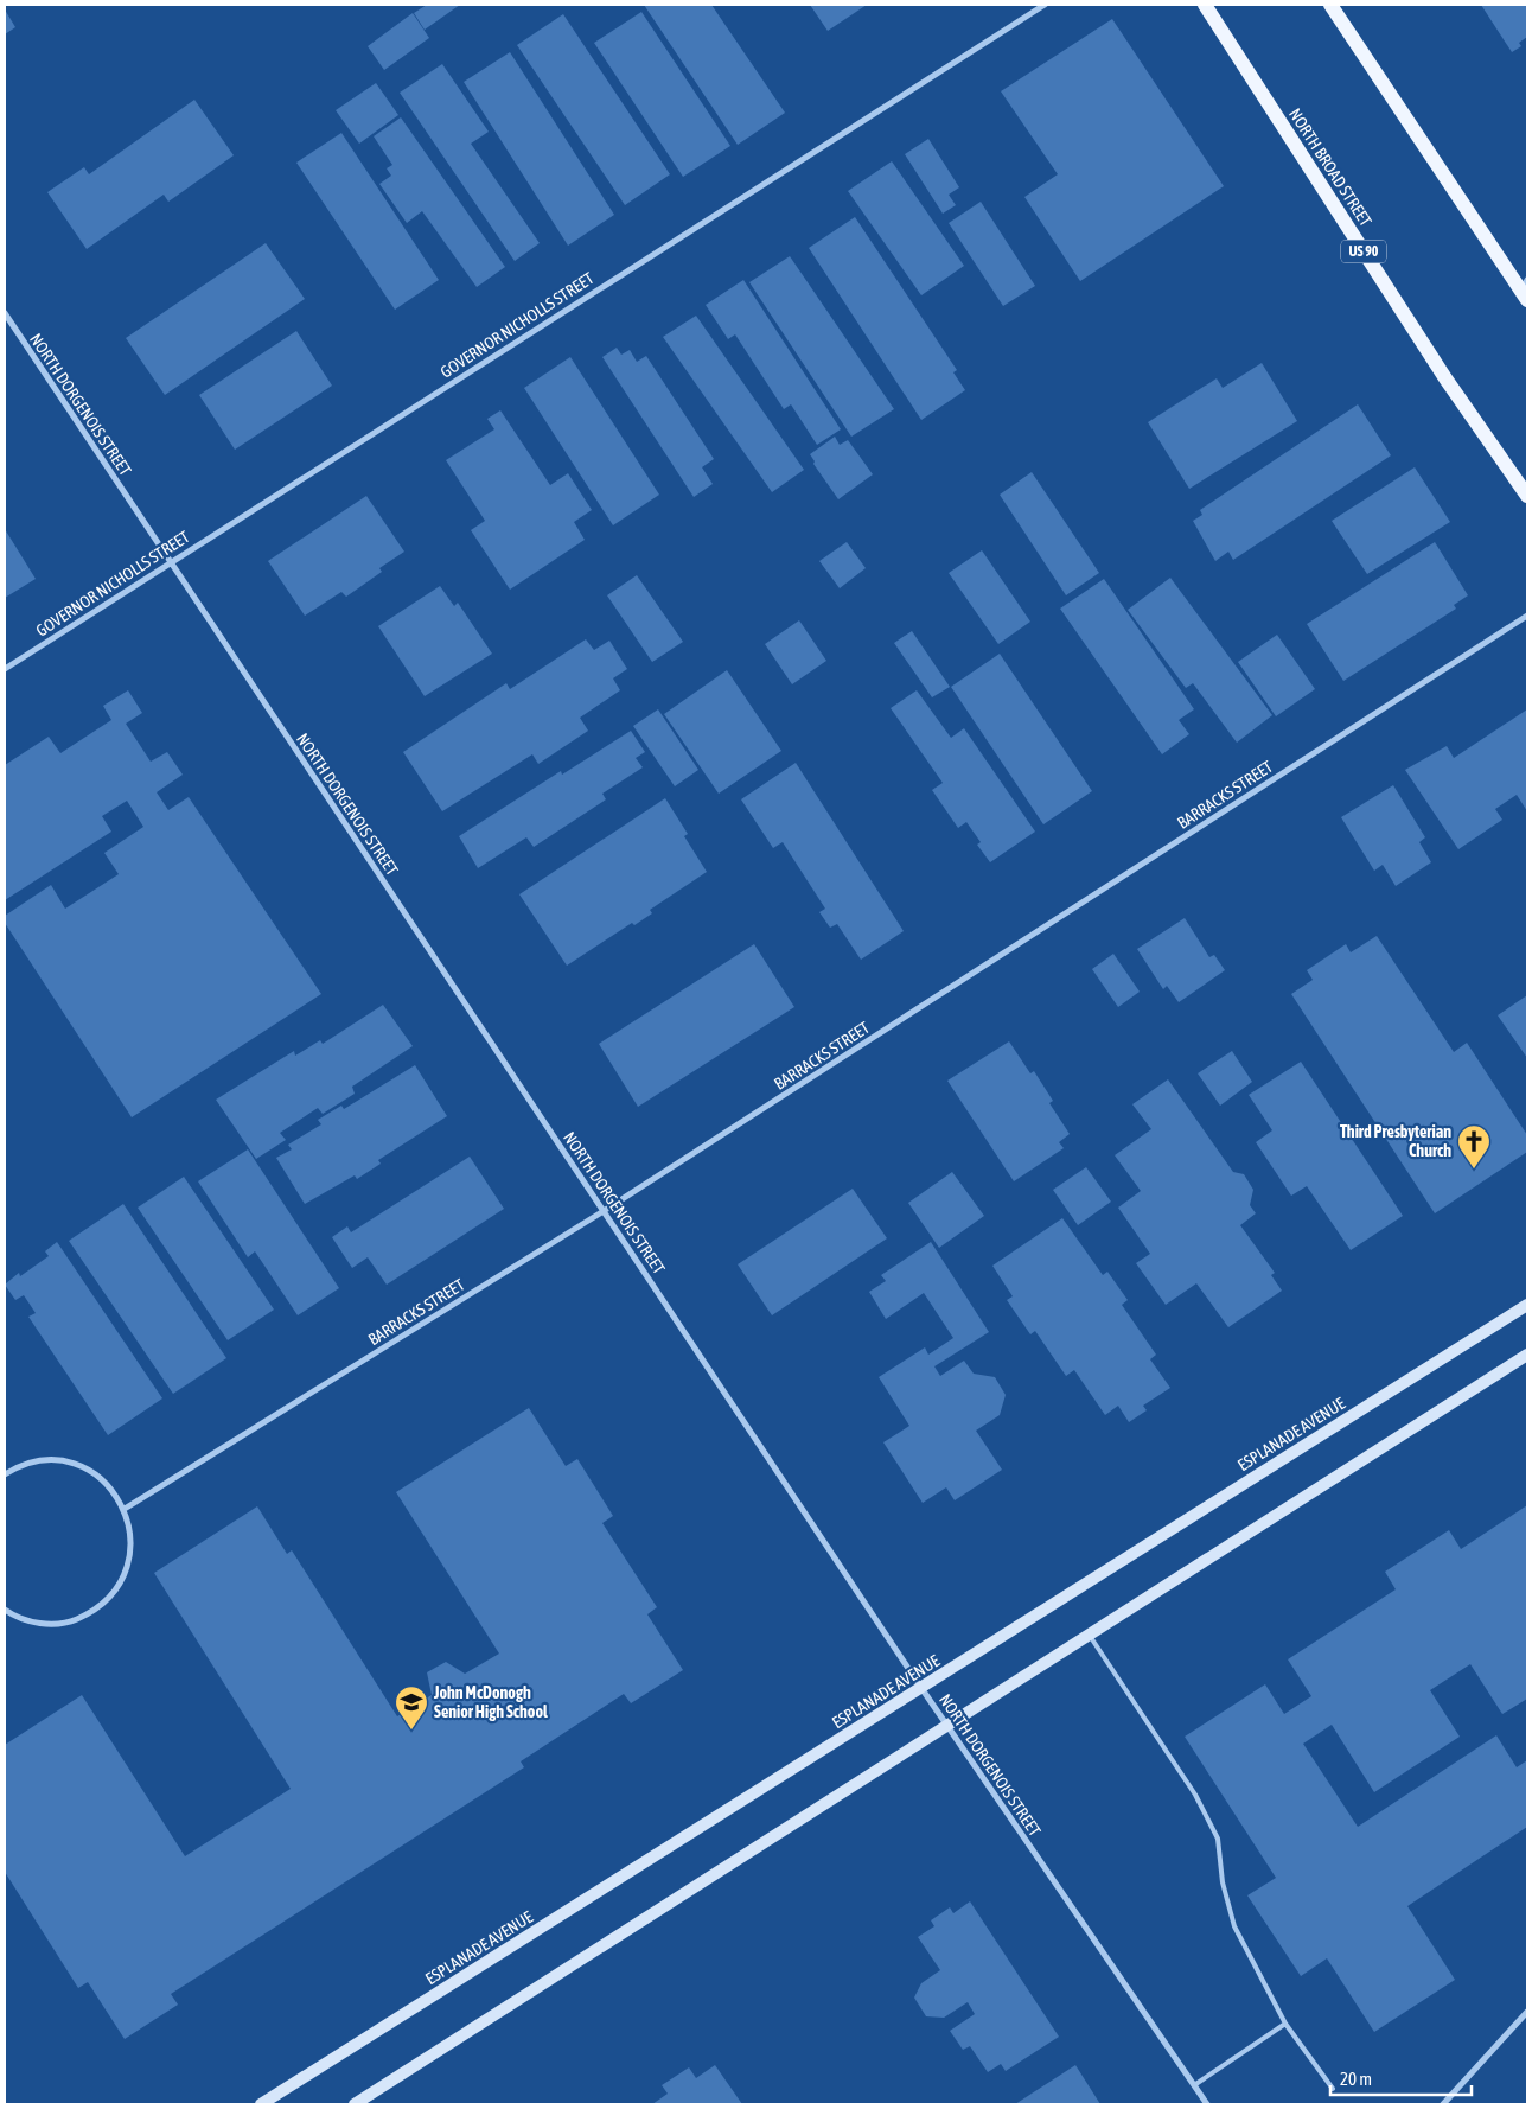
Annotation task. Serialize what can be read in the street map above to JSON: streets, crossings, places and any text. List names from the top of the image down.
{
  "streets": {
    "main road": ["NORTH BROAD STREET", "US 90"],
    "street": [
      "GOVERNOR NICHOLLS STREET",
      "NORTH DORGENOIS STREET",
      "BARRACKS STREET",
      "ESPLANADE AVENUE"
    ]
  },
  "crossings": [
    ["GOVERNOR NICHOLLS STREET", "NORTH DORGENOIS STREET"],
    ["NORTH DORGENOIS STREET", "BARRACKS STREET"],
    ["NORTH DORGENOIS STREET", "ESPLANADE AVENUE"]
  ],
  "places": {
    "church": ["Third Presbyterian Church"],
    "school or university": ["John McDonogh Senior High School"]
  },
  "scale_bar": "20 m"
}
